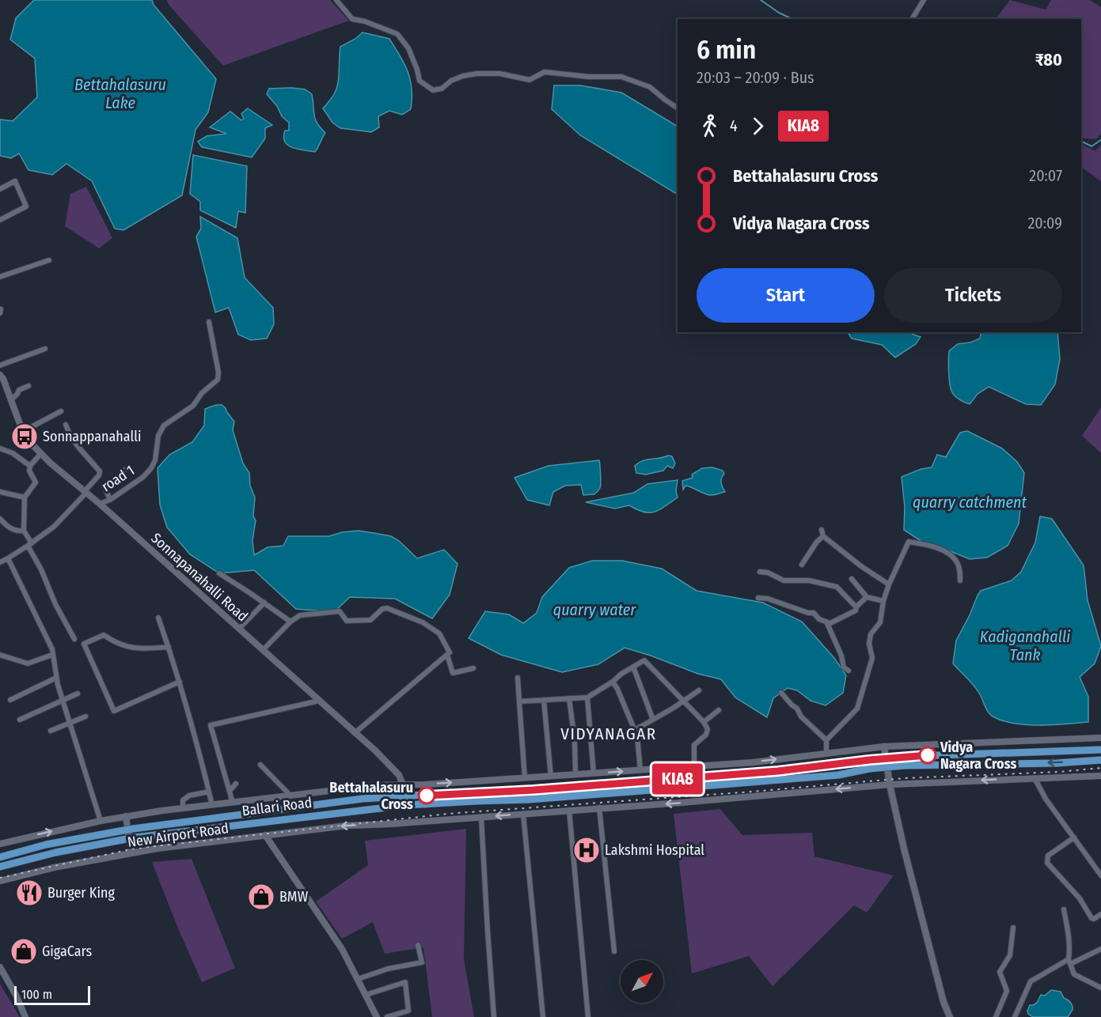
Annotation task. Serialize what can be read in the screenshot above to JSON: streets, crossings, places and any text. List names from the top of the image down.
{
  "streets": {
    "highway": ["Ballari Road"],
    "street": ["road 1", "Sonnapanahalli Road", "New Airport Road"]
  },
  "crossings": [
    ["road 1", "Sonnapanahalli Road"]
  ],
  "districts": ["VIDYANAGAR"],
  "water": [
    "Bettahalasuru Lake",
    "quarry catchment",
    "quarry water",
    "Kadiganahalli Tank"
  ],
  "places": {
    "bus stop": ["Sonnappanahalli"],
    "other": ["Vidya Nagara Cross", "Bettahalasuru Cross"],
    "hospital": ["Lakshmi Hospital"],
    "restaurant": ["Burger King"],
    "shop": ["BMW", "GigaCars"]
  },
  "lines": ["bus line KIA8"],
  "scale_bar": "100 m",
  "north": "top right",
  "page": {
    "on_map": "KIA8",
    "heading": ["6 min", "20:03 – 20:09 · Bus", "₹80"],
    "legs": ["4", "KIA8"],
    "list": [
      {
        "name": "Bettahalasuru Cross",
        "value": "20:07"
      },
      {
        "name": "Vidya Nagara Cross",
        "value": "20:09"
      }
    ],
    "buttons": ["Start", "Tickets"],
    "scale": "100 m"
  }
}
